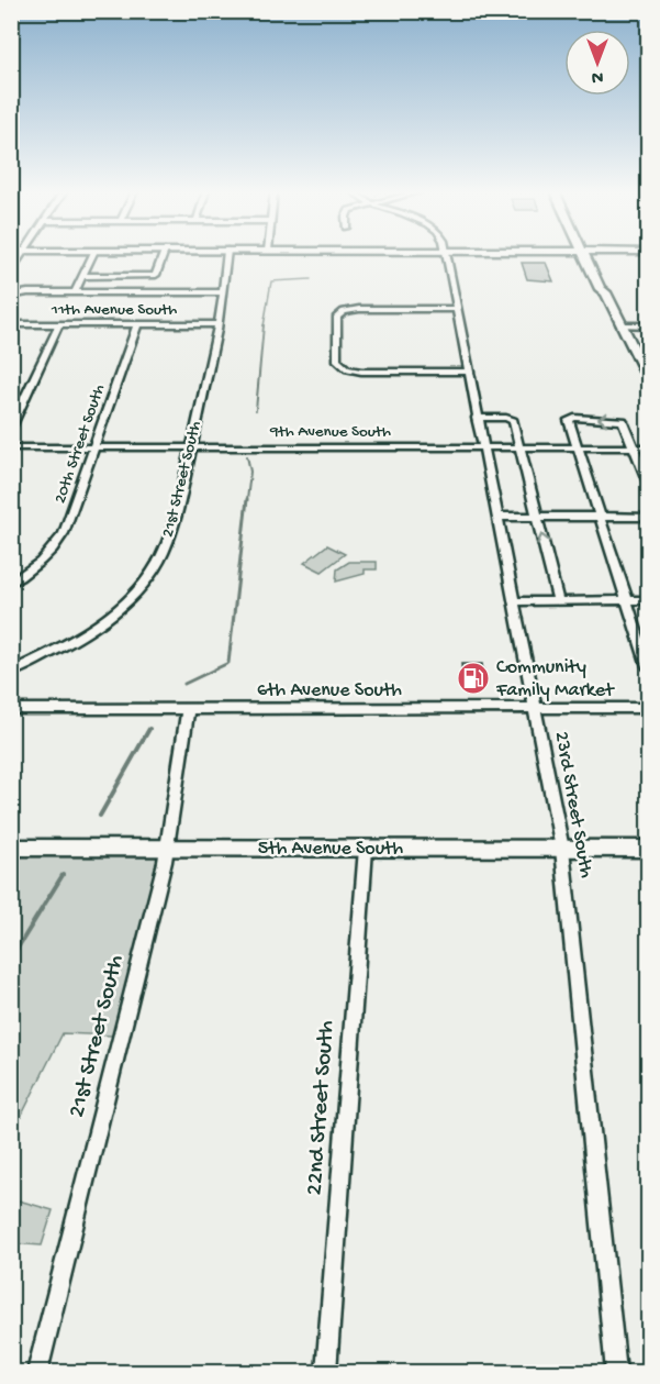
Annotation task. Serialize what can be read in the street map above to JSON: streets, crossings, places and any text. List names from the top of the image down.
{
  "streets": {
    "main road": ["5th Avenue South"],
    "street": [
      "11th Avenue South",
      "9th Avenue South",
      "20th Street South",
      "21st Street South",
      "6th Avenue South",
      "23rd Street South",
      "22nd Street South"
    ]
  },
  "crossings": [
    ["11th Avenue South", "20th Street South"],
    ["11th Avenue South", "21st Street South"],
    ["9th Avenue South", "20th Street South"],
    ["9th Avenue South", "21st Street South"],
    ["9th Avenue South", "23rd Street South"],
    ["21st Street South", "6th Avenue South"],
    ["21st Street South", "5th Avenue South"],
    ["6th Avenue South", "23rd Street South"],
    ["23rd Street South", "5th Avenue South"],
    ["5th Avenue South", "22nd Street South"]
  ],
  "places": {
    "fuel station": ["Community Family Market"]
  },
  "north": "bottom"
}
